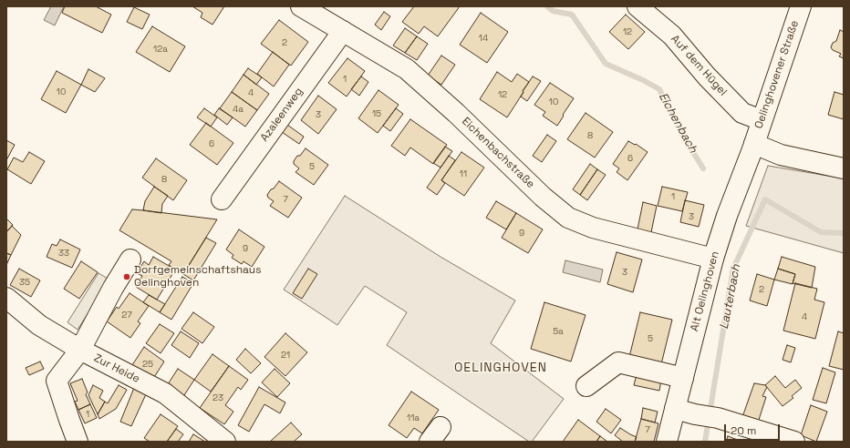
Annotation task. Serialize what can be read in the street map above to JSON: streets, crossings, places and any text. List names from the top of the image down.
{
  "streets": {
    "street": [
      "Auf dem Hügel",
      "Oelinghovener Straße",
      "Azaleenweg",
      "Eichenbachstraße",
      "Alt Oelinghoven",
      "Zur Heide"
    ]
  },
  "crossings": [
    ["Auf dem Hügel", "Oelinghovener Straße"],
    ["Oelinghovener Straße", "Alt Oelinghoven"],
    ["Azaleenweg", "Eichenbachstraße"],
    ["Eichenbachstraße", "Alt Oelinghoven"]
  ],
  "districts": ["OELINGHOVEN"],
  "water": ["Eichenbach", "Lauterbach"],
  "places": ["Dorfgemeinschaftshaus Oelinghoven"],
  "house_numbers": [
    "12",
    "14",
    "2",
    "12a",
    "1",
    "10",
    "4",
    "12",
    "10",
    "4a",
    "15",
    "3",
    "8",
    "6",
    "6",
    "5",
    "11",
    "8",
    "1",
    "7",
    "3",
    "9",
    "9",
    "33",
    "3",
    "35",
    "2",
    "27",
    "4",
    "5a",
    "5",
    "21",
    "25",
    "23",
    "1",
    "11a",
    "7"
  ],
  "scale_bar": "20 m"
}
